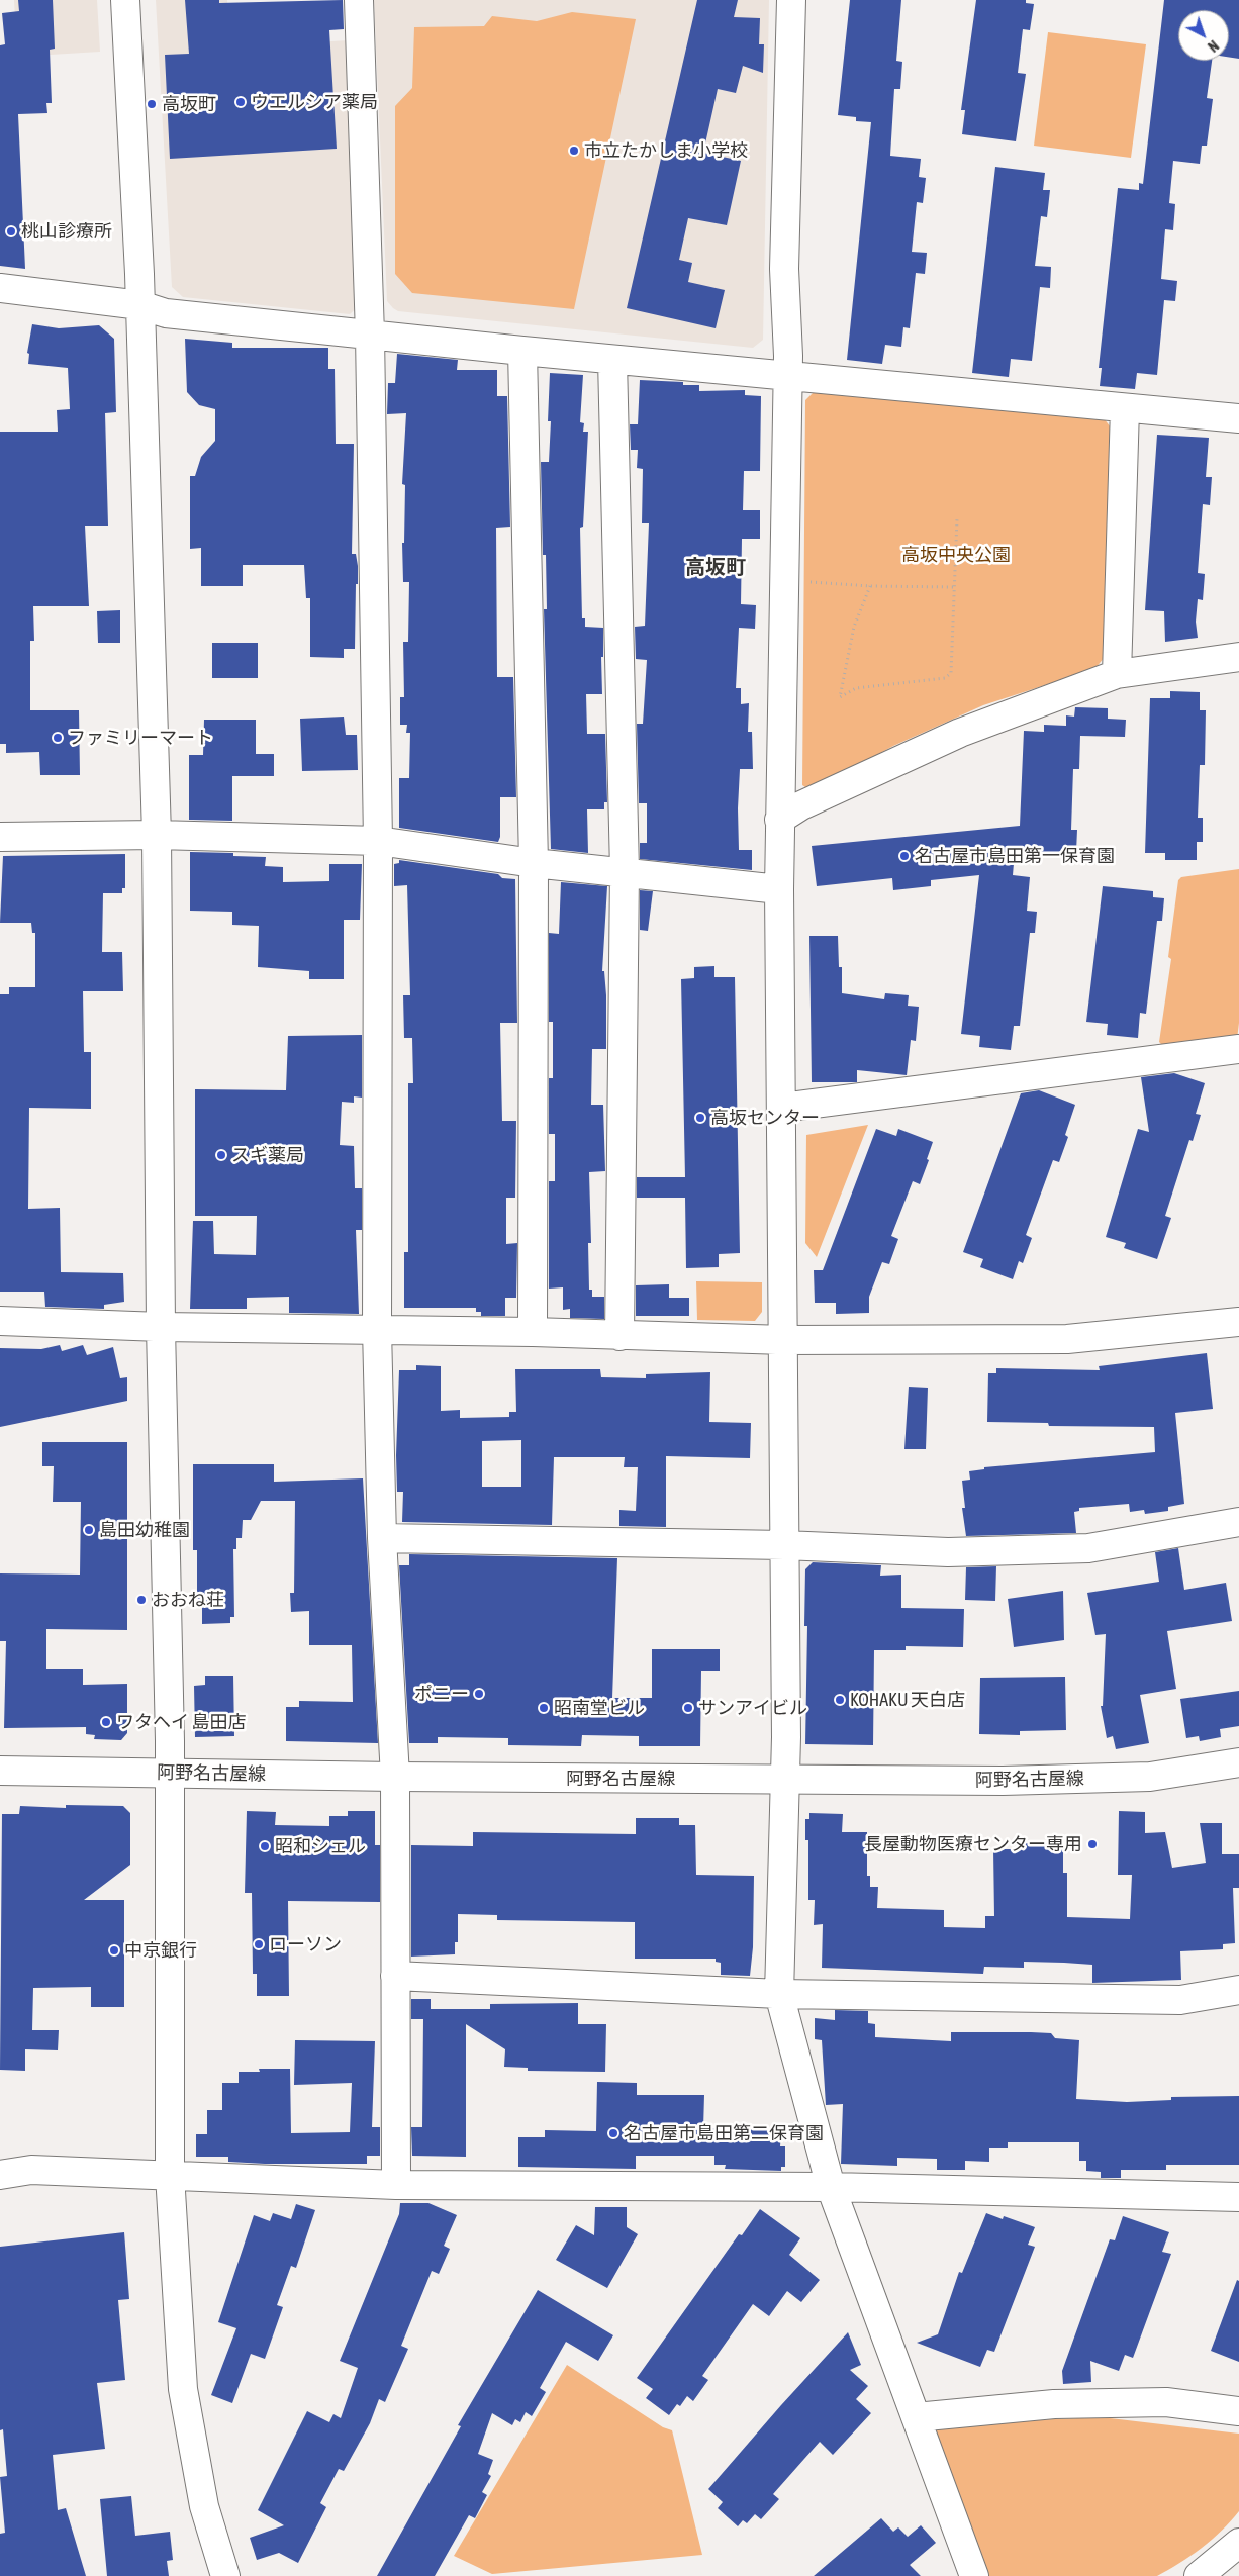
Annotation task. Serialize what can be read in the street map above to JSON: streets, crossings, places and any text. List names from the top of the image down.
{
  "streets": {
    "street": ["阿野名古屋線"]
  },
  "districts": ["高坂町"],
  "parks": ["高坂中央公園"],
  "places": [
    "ウエルシア薬局",
    "高坂町",
    "市立たかしま小学校",
    "桃山診療所",
    "ファミリーマート",
    "名古屋市島田第一保育園",
    "高坂センター",
    "スギ薬局",
    "島田幼稚園",
    "おおね荘",
    "ポニー",
    "KOHAKU 天白店",
    "昭南堂ビル",
    "サンアイビル",
    "ワタヘイ 島田店",
    "長屋動物医療センター専用",
    "昭和シェル",
    "ローソン",
    "中京銀行",
    "名古屋市島田第二保育園"
  ],
  "north": "bottom right"
}
